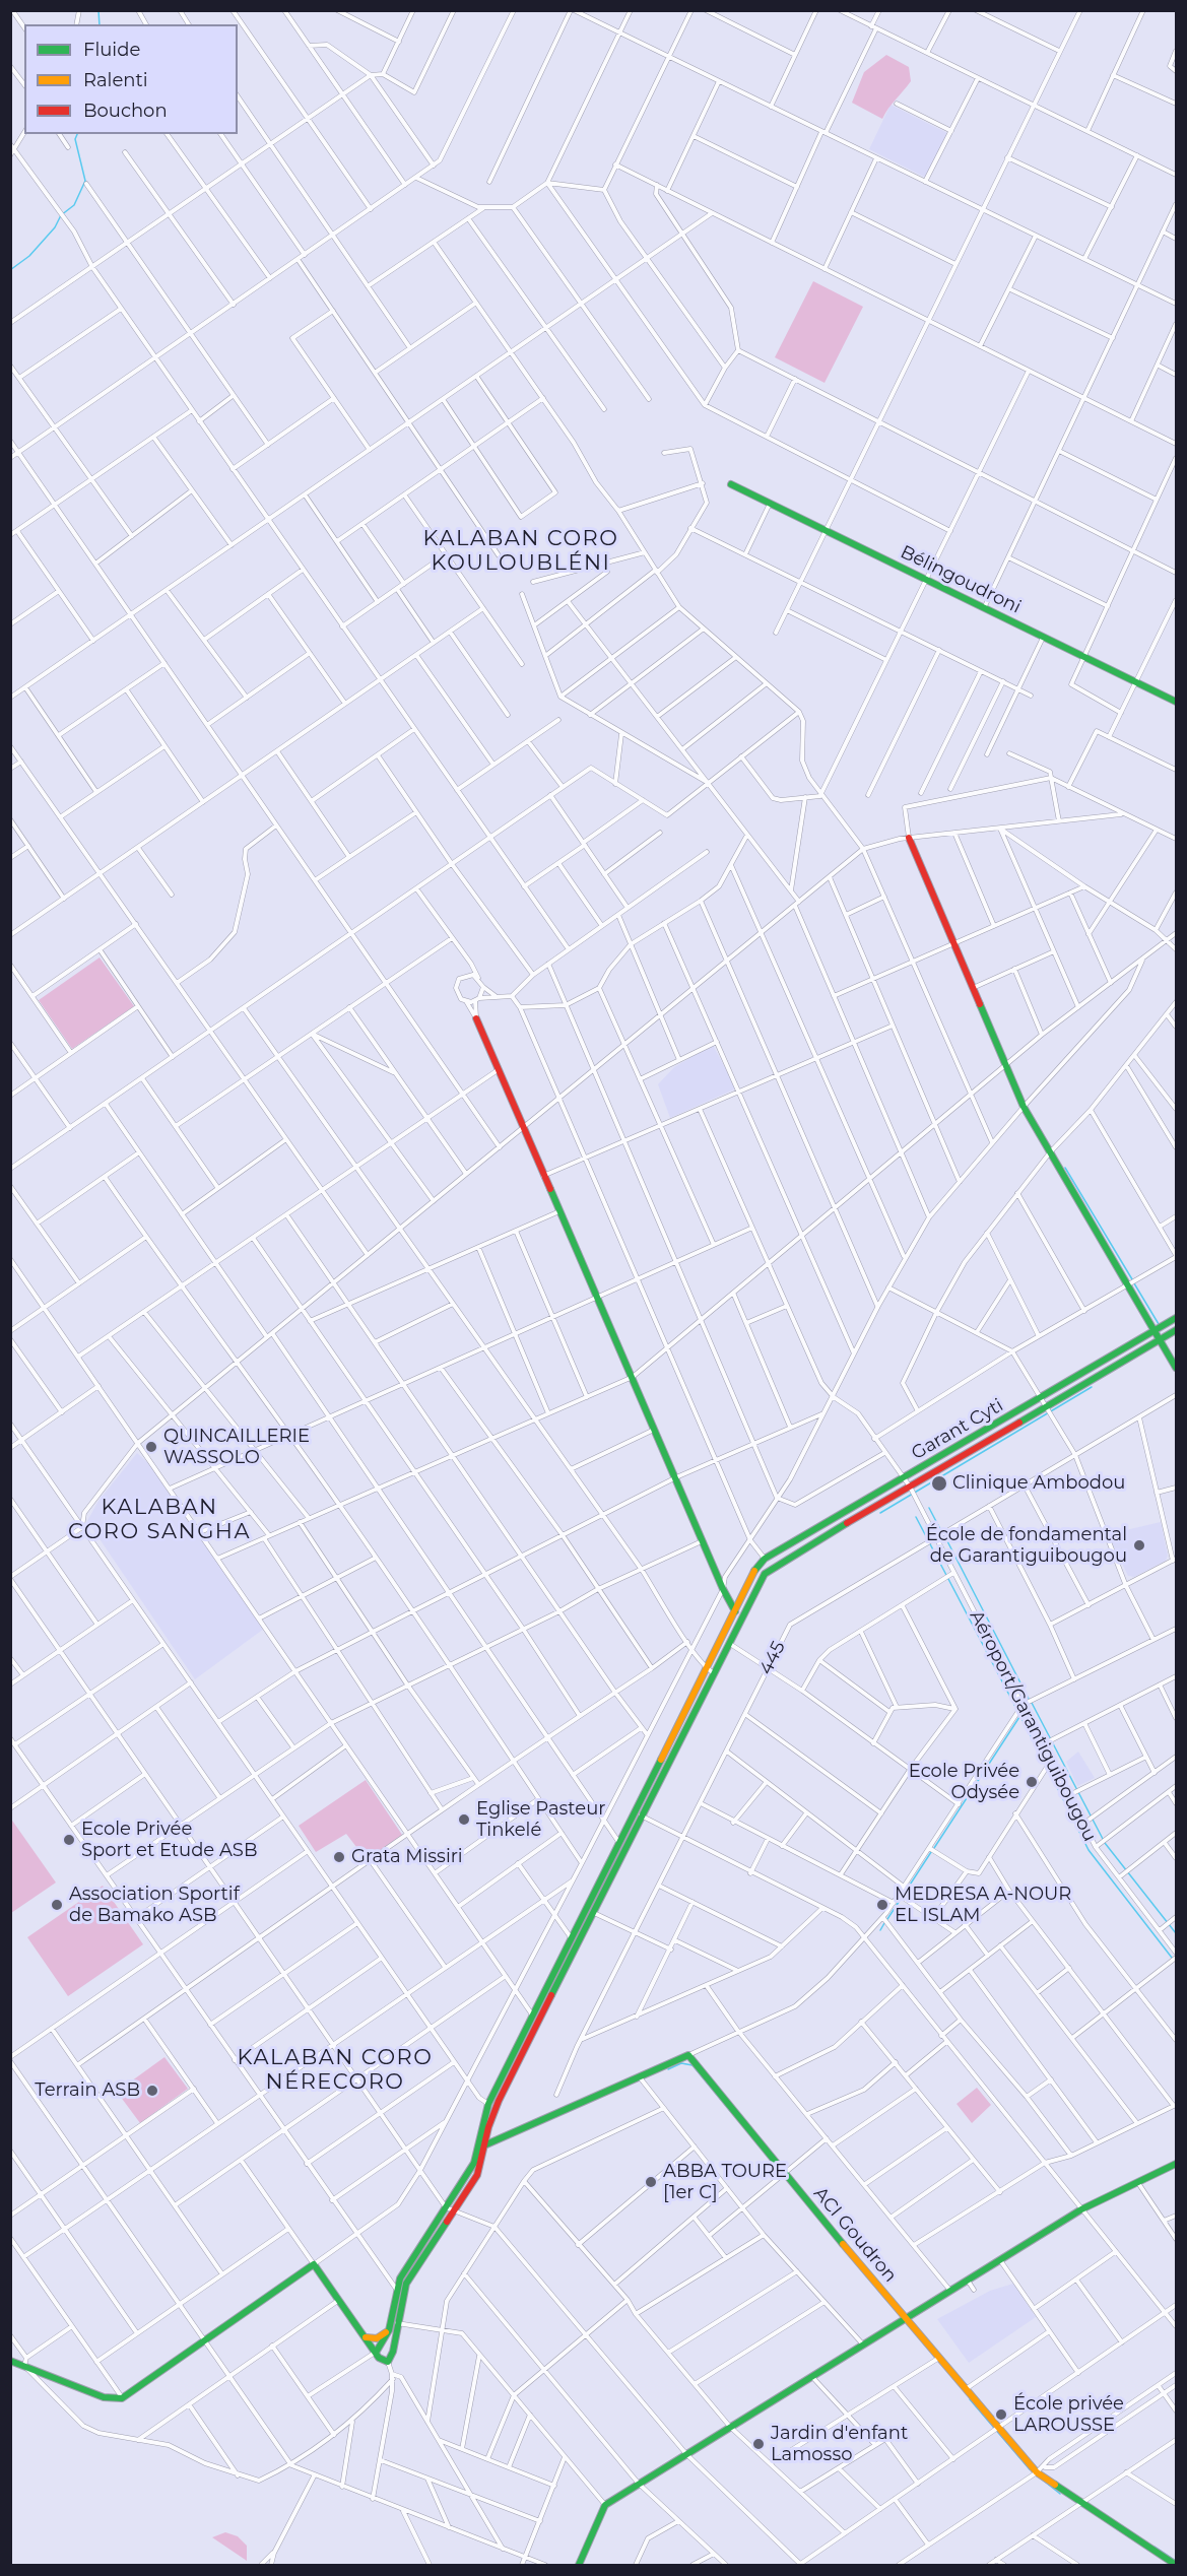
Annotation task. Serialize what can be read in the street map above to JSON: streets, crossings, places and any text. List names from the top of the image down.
{
  "streets": {
    "street": [
      "Bélingoudroni",
      "Garant Cyti",
      "445",
      "Aéroport/Garantiguibougou",
      "ACI Goudron"
    ]
  },
  "crossings": [
    ["Garant Cyti", "Aéroport/Garantiguibougou"],
    ["445", "Aéroport/Garantiguibougou"]
  ],
  "districts": ["KALABAN CORO KOULOUBLÉNI", "KALABAN CORO SANGHA", "KALABAN CORO NÉRECORO"],
  "places": [
    "QUINCAILLERIE WASSOLO",
    "Clinique Ambodou",
    "École de fondamental de Garantiguibougou",
    "Ecole Privée Odysée",
    "Eglise Pasteur Tinkelé",
    "Ecole Privée Sport et Etude ASB",
    "Grata Missiri",
    "Association Sportif de Bamako ASB",
    "MEDRESA A-NOUR EL ISLAM",
    "Terrain ASB",
    "ABBA TOURE [1er C]",
    "École privée LAROUSSE",
    "Jardin d'enfant Lamosso"
  ],
  "legend": ["Fluide", "Ralenti", "Bouchon"]
}
